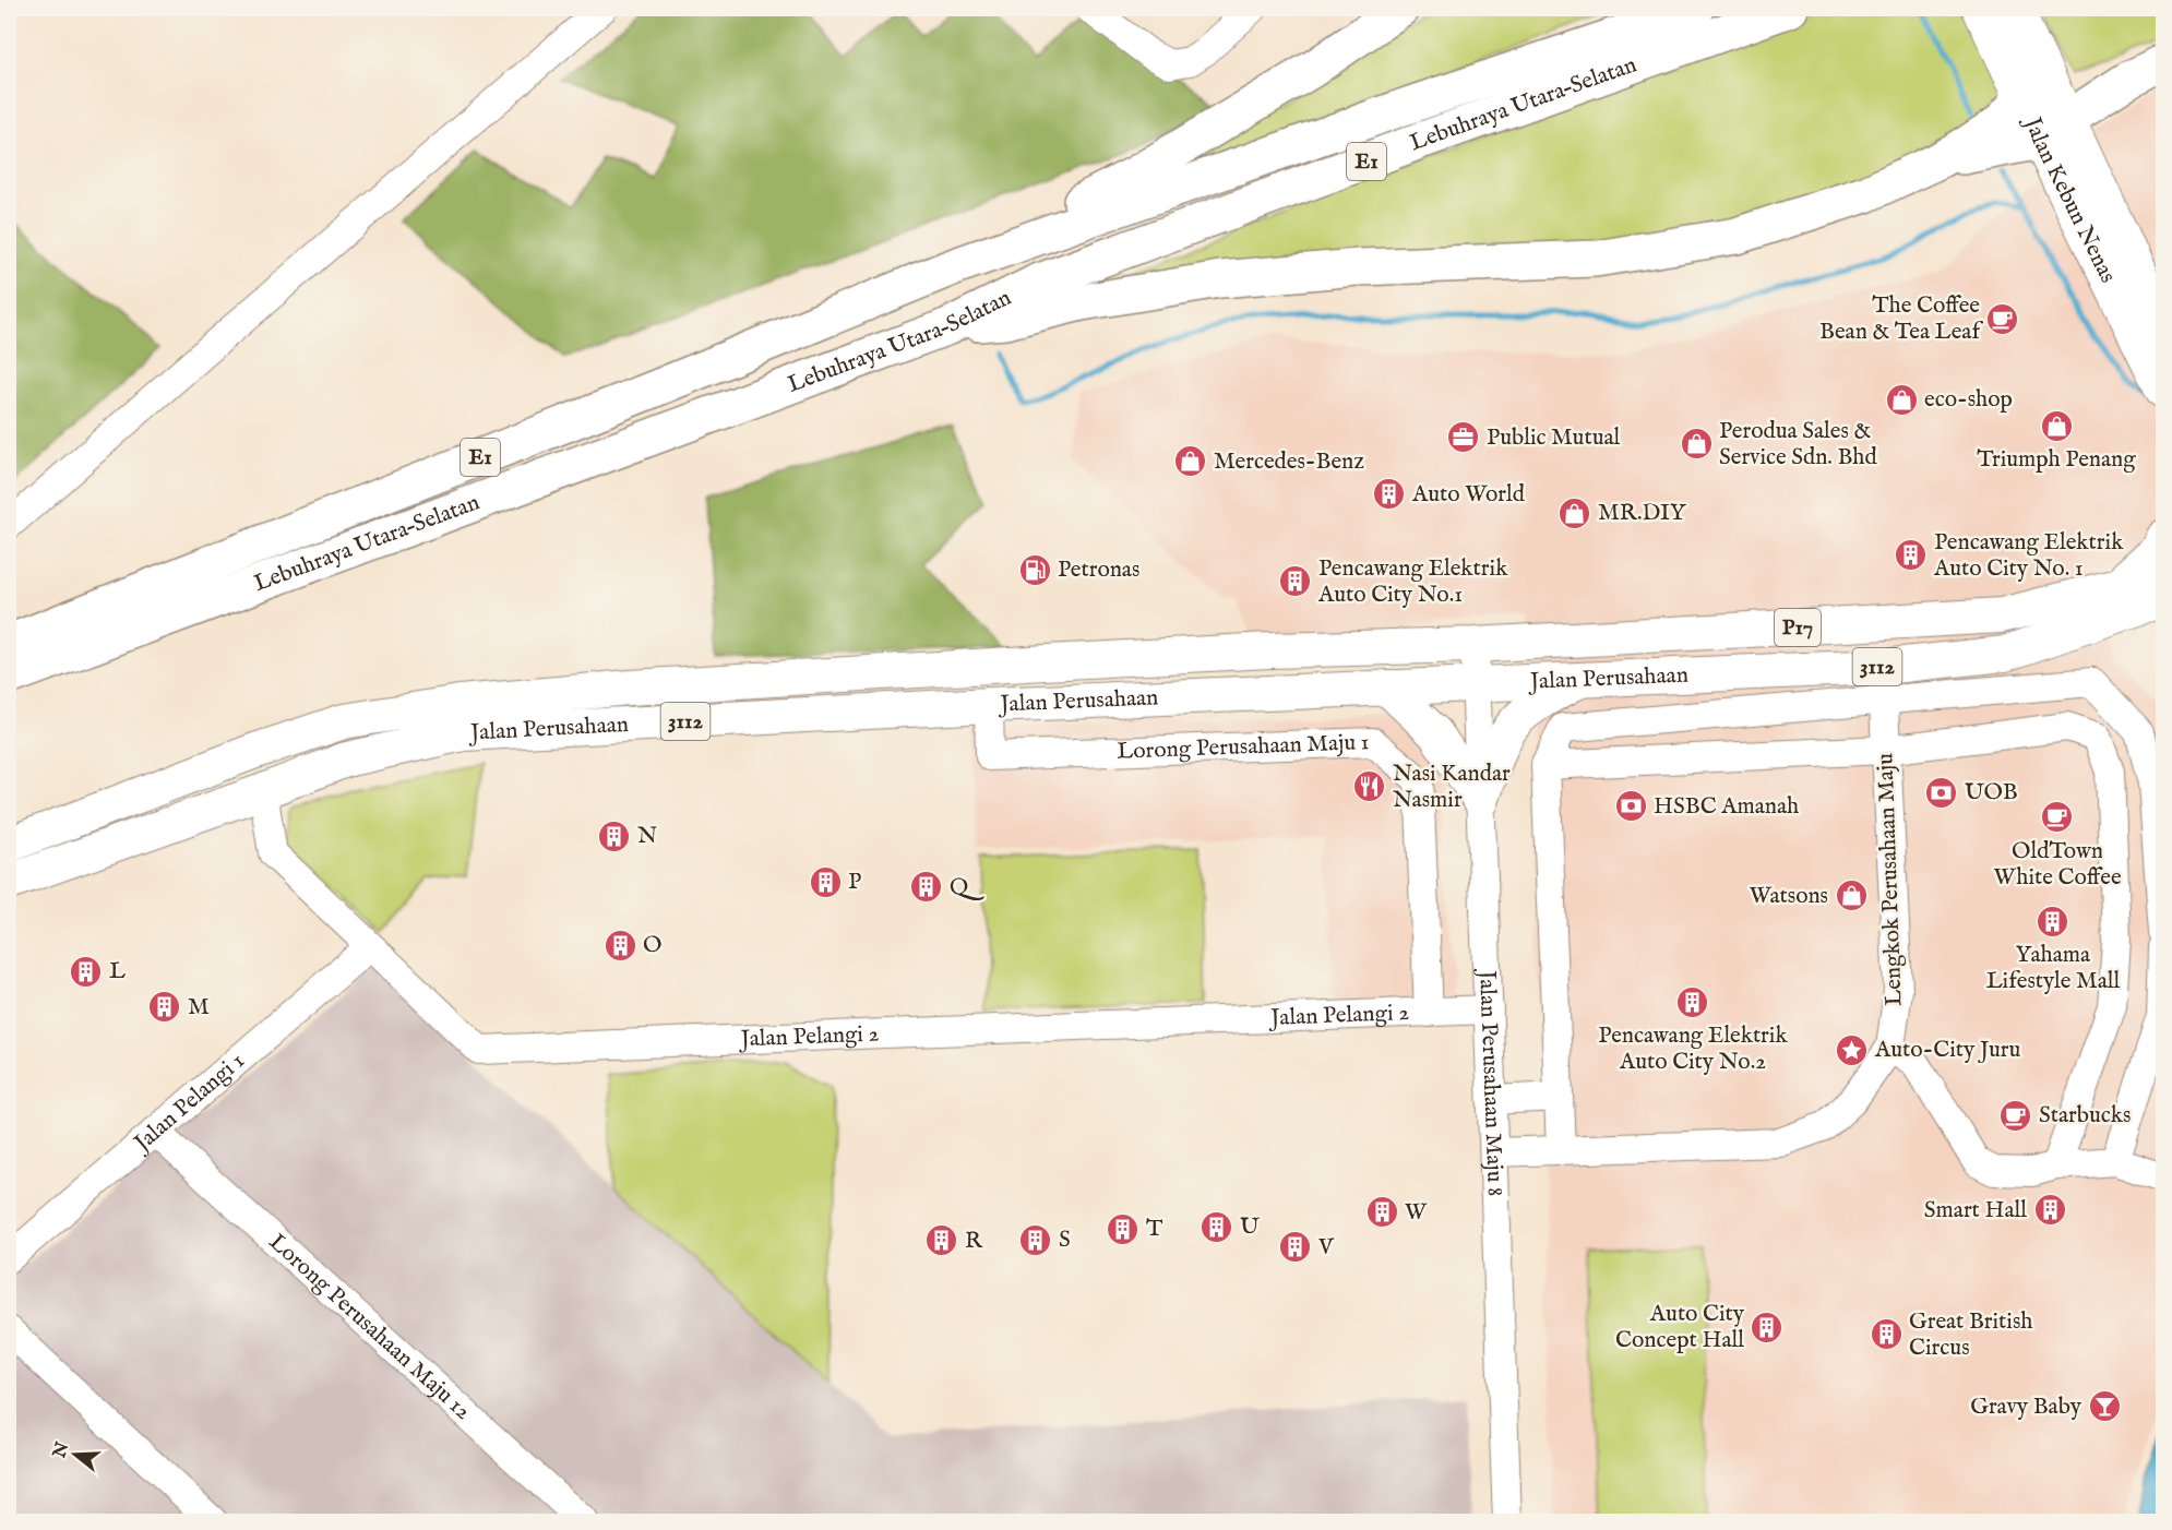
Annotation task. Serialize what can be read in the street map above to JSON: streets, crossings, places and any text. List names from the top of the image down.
{
  "streets": {
    "highway": ["Lebuhraya Utara–Selatan", "E1"],
    "main road": [
      "Jalan Kebun Nenas",
      "P17",
      "3112",
      "Jalan Perusahaan"
    ],
    "street": [
      "Lorong Perusahaan Maju 1",
      "Lengkok Perusahaan Maju",
      "Jalan Pelangi 2",
      "Jalan Perusahaan Maju 8",
      "Jalan Pelangi 1",
      "Lorong Perusahaan Maju 12"
    ]
  },
  "crossings": [
    ["Jalan Perusahaan", "Lorong Perusahaan Maju 1"],
    ["Jalan Perusahaan", "Lengkok Perusahaan Maju"],
    ["Jalan Perusahaan", "Jalan Pelangi 2"],
    ["Jalan Perusahaan", "Jalan Perusahaan Maju 8"],
    ["Lorong Perusahaan Maju 1", "Jalan Pelangi 2"],
    ["Lengkok Perusahaan Maju", "Jalan Perusahaan Maju 8"],
    ["Jalan Pelangi 2", "Jalan Perusahaan Maju 8"],
    ["Jalan Pelangi 2", "Jalan Pelangi 1"],
    ["Jalan Pelangi 1", "Lorong Perusahaan Maju 12"]
  ],
  "places": {
    "cafe": ["The Coffee Bean & Tea Leaf", "OldTown White Coffee", "Starbucks"],
    "shop": [
      "eco-shop",
      "Triumph Penang",
      "Perodua Sales & Service Sdn. Bhd",
      "Mercedes-Benz",
      "MR.DIY",
      "Watsons"
    ],
    "office": ["Public Mutual"],
    "building": [
      "Auto World",
      "Pencawang Elektrik Auto City No. 1",
      "Pencawang Elektrik Auto City No.1",
      "N",
      "P",
      "Q",
      "Yahama Lifestyle Mall",
      "O",
      "L",
      "Pencawang Elektrik Auto City No.2",
      "M",
      "Smart Hall",
      "W",
      "U",
      "T",
      "S",
      "R",
      "V",
      "Auto City Concept Hall",
      "Great British Circus"
    ],
    "fuel station": ["Petronas"],
    "restaurant": ["Nasi Kandar Nasmir"],
    "bank": ["UOB", "HSBC Amanah"],
    "place": ["Auto-City Juru"],
    "bar": ["Gravy Baby"]
  },
  "north": "left"
}
